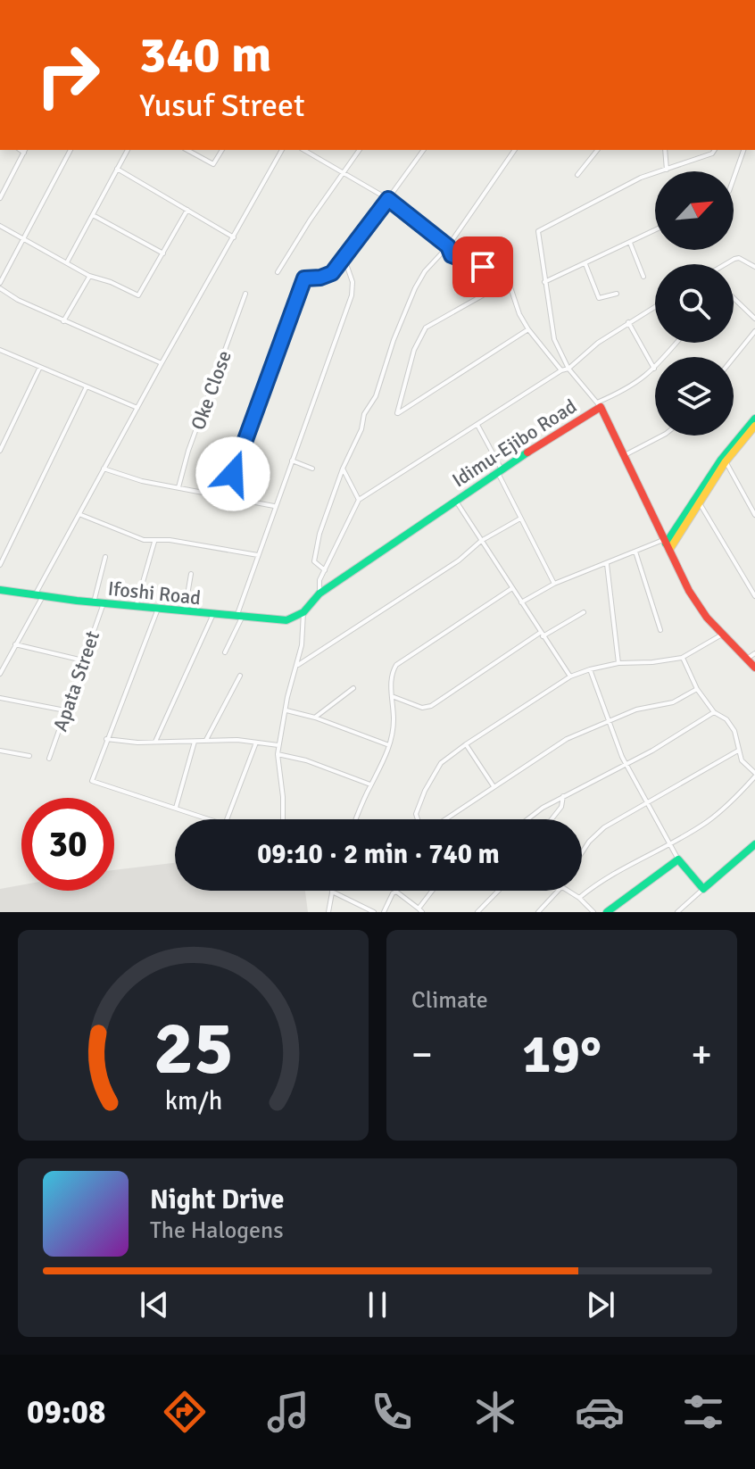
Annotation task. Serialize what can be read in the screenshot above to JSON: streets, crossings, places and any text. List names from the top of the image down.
{
  "streets": {
    "main road": ["Idimu-Ejibo Road", "Ifoshi Road"],
    "street": ["Oke Close", "Apata Street"]
  },
  "crossings": [
    ["Idimu-Ejibo Road", "Ifoshi Road"],
    ["Ifoshi Road", "Apata Street"]
  ],
  "north": "top right",
  "page": {
    "turn": ["340 m", "Yusuf Street"],
    "limit": "30",
    "trip": "09:10 · 2 min · 740 m",
    "tile": "Climate",
    "heat": ["−", "19°", "+"],
    "song": ["Night Drive", "The Halogens"],
    "tabs": "09:08",
    "gauge": ["25", "km/h"]
  }
}
